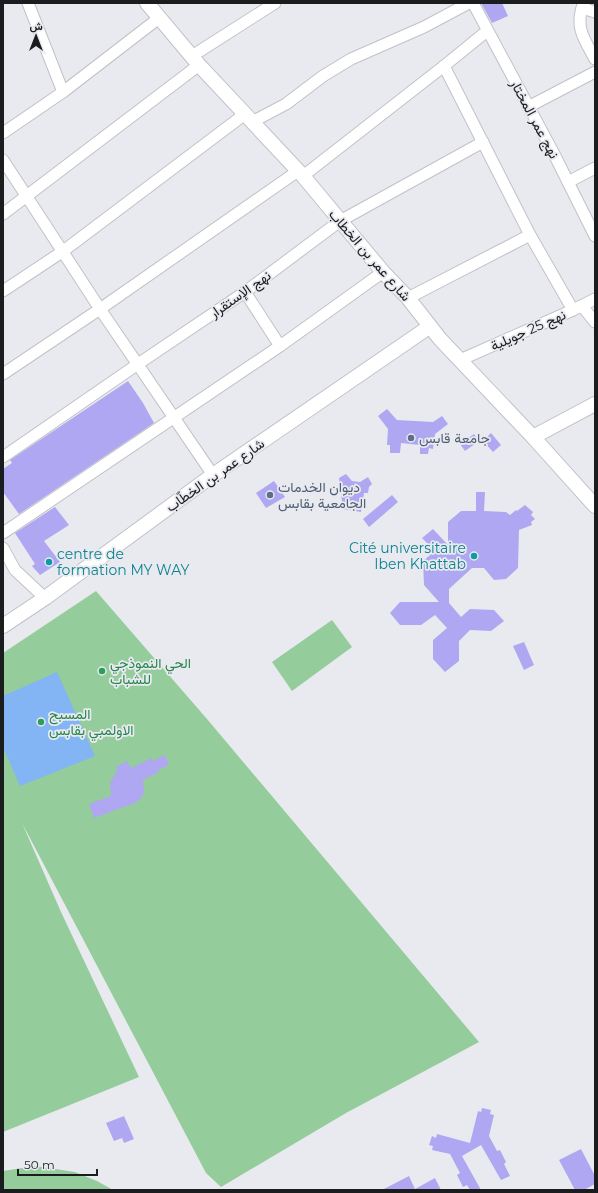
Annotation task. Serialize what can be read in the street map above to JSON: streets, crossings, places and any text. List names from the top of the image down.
{
  "streets": {
    "street": [
      "نهج عمر المختار",
      "شارع عمر بن الخطاب",
      "نهج الإستقرار",
      "نهج 25 جويلية",
      "شارع عمر بن الخطّاب"
    ]
  },
  "crossings": [
    ["شارع عمر بن الخطاب", "نهج الإستقرار"],
    ["شارع عمر بن الخطاب", "نهج 25 جويلية"],
    ["شارع عمر بن الخطاب", "شارع عمر بن الخطّاب"]
  ],
  "places": [
    "جامعة قابس",
    "ديوان الخدمات الجامعية بقابس",
    "Cité universitaire Iben Khattab",
    "centre de formation MY WAY",
    "الحي النموذجي للشباب",
    "المسبح الاولمبي بقابس"
  ],
  "scale_bar": "50 m",
  "north": "top"
}
